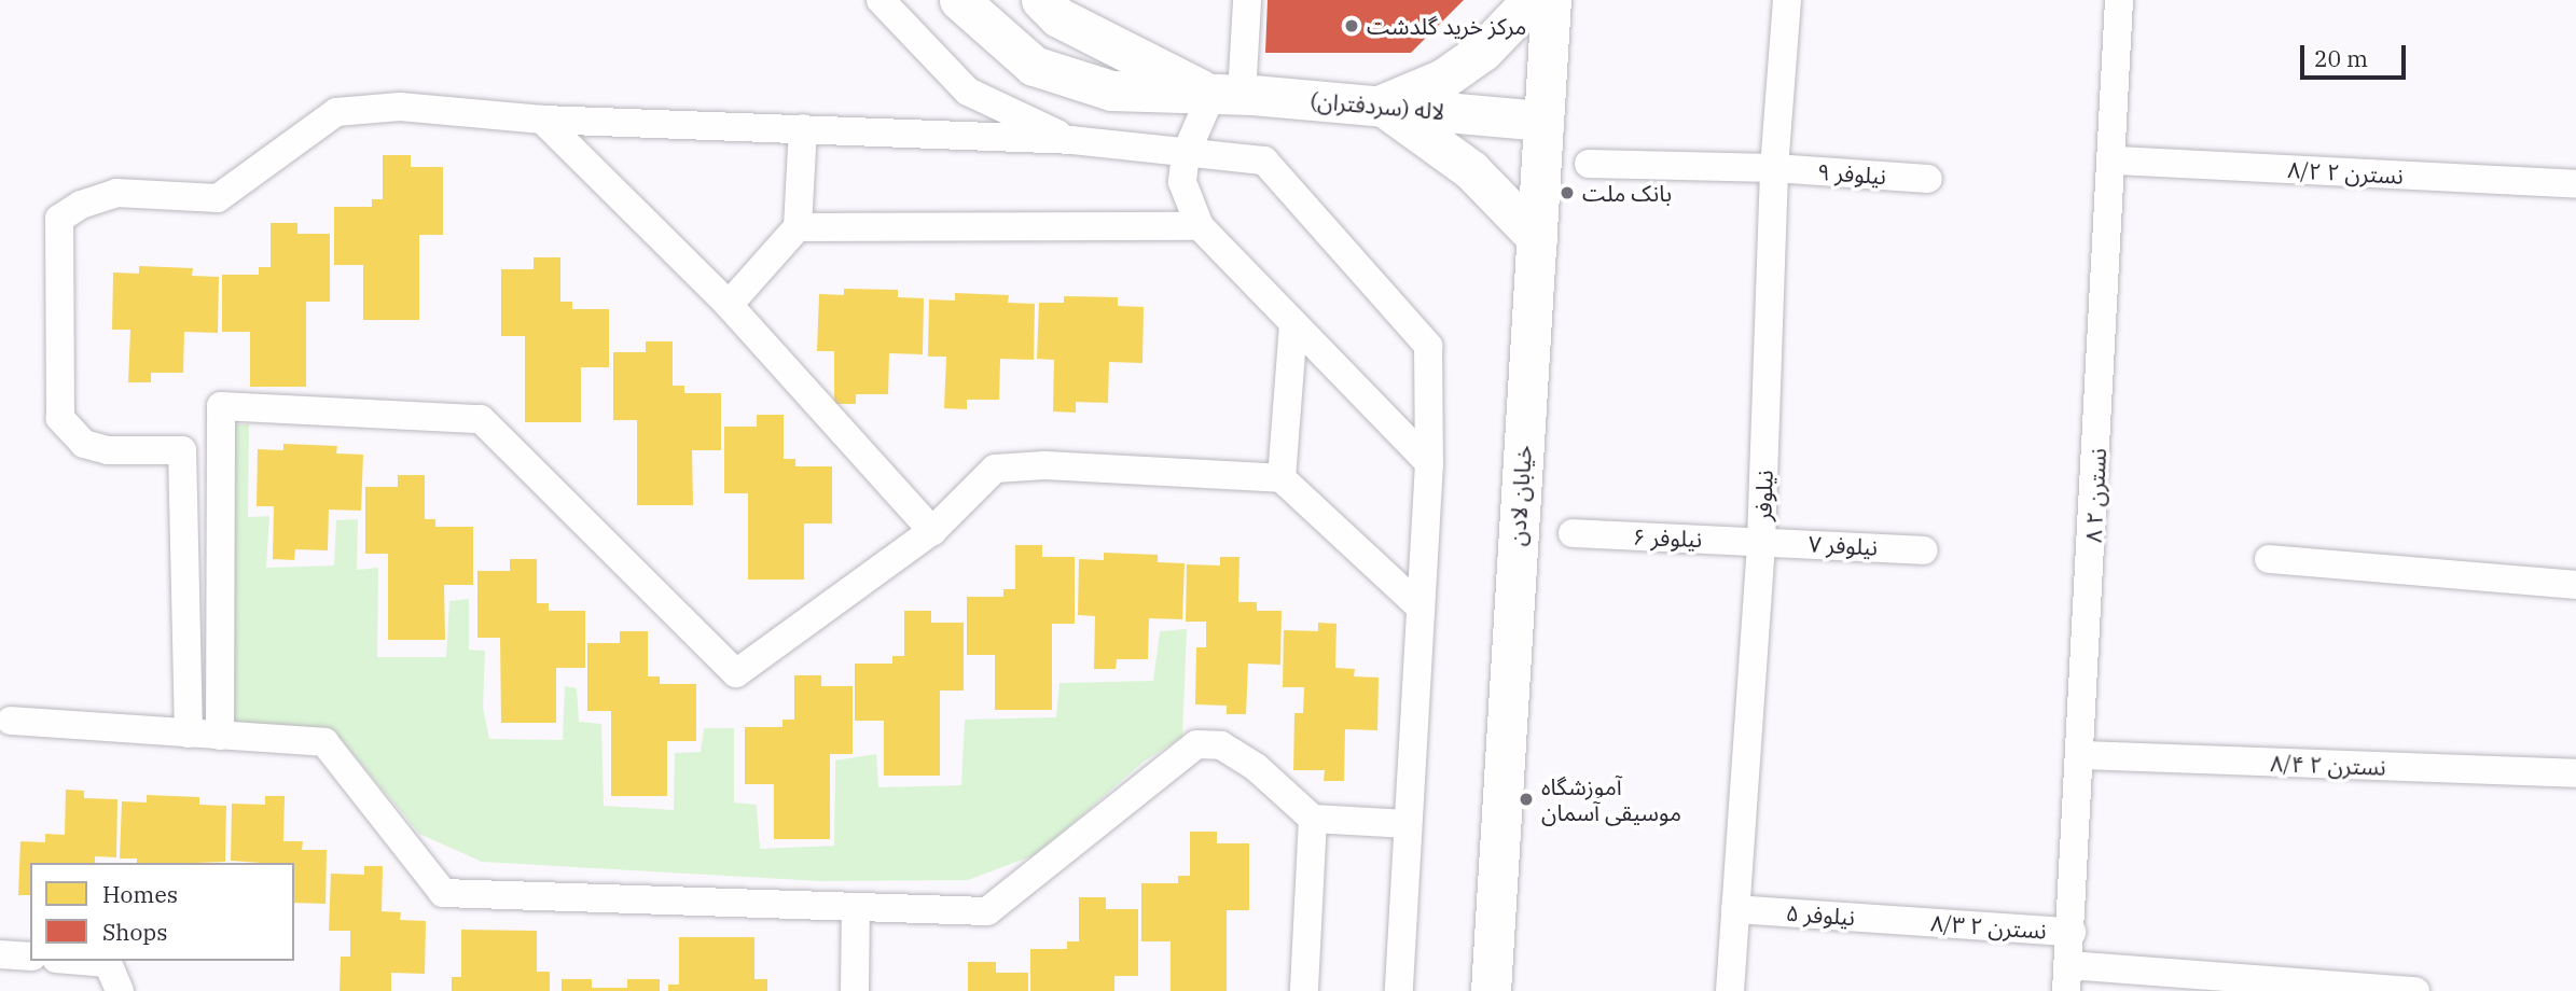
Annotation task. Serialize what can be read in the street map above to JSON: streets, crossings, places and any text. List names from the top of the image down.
{
  "streets": {
    "street": [
      "لاله (سردفتران)",
      "۸/۲ نسترن ۲",
      "۹ نیلوفر",
      "خیابان لادن",
      "نیلوفر",
      "۸ نسترن ۲",
      "۶ نیلوفر",
      "۷ نیلوفر",
      "۸/۴ نسترن ۲",
      "۵ نیلوفر",
      "۸/۳ نسترن ۲"
    ]
  },
  "crossings": [
    ["لاله (سردفتران)", "خیابان لادن"],
    ["۸/۲ نسترن ۲", "۸ نسترن ۲"],
    ["۹ نیلوفر", "نیلوفر"],
    ["نیلوفر", "۶ نیلوفر"],
    ["نیلوفر", "۷ نیلوفر"],
    ["نیلوفر", "۵ نیلوفر"],
    ["۸ نسترن ۲", "۸/۴ نسترن ۲"],
    ["۸ نسترن ۲", "۸/۳ نسترن ۲"],
    ["۶ نیلوفر", "۷ نیلوفر"],
    ["۵ نیلوفر", "۸/۳ نسترن ۲"]
  ],
  "places": ["مرکز خرید گلدشت", "بانک ملت", "آموزشگاه موسیقی آسمان"],
  "legend": ["Homes", "Shops"],
  "scale_bar": "20 m"
}
